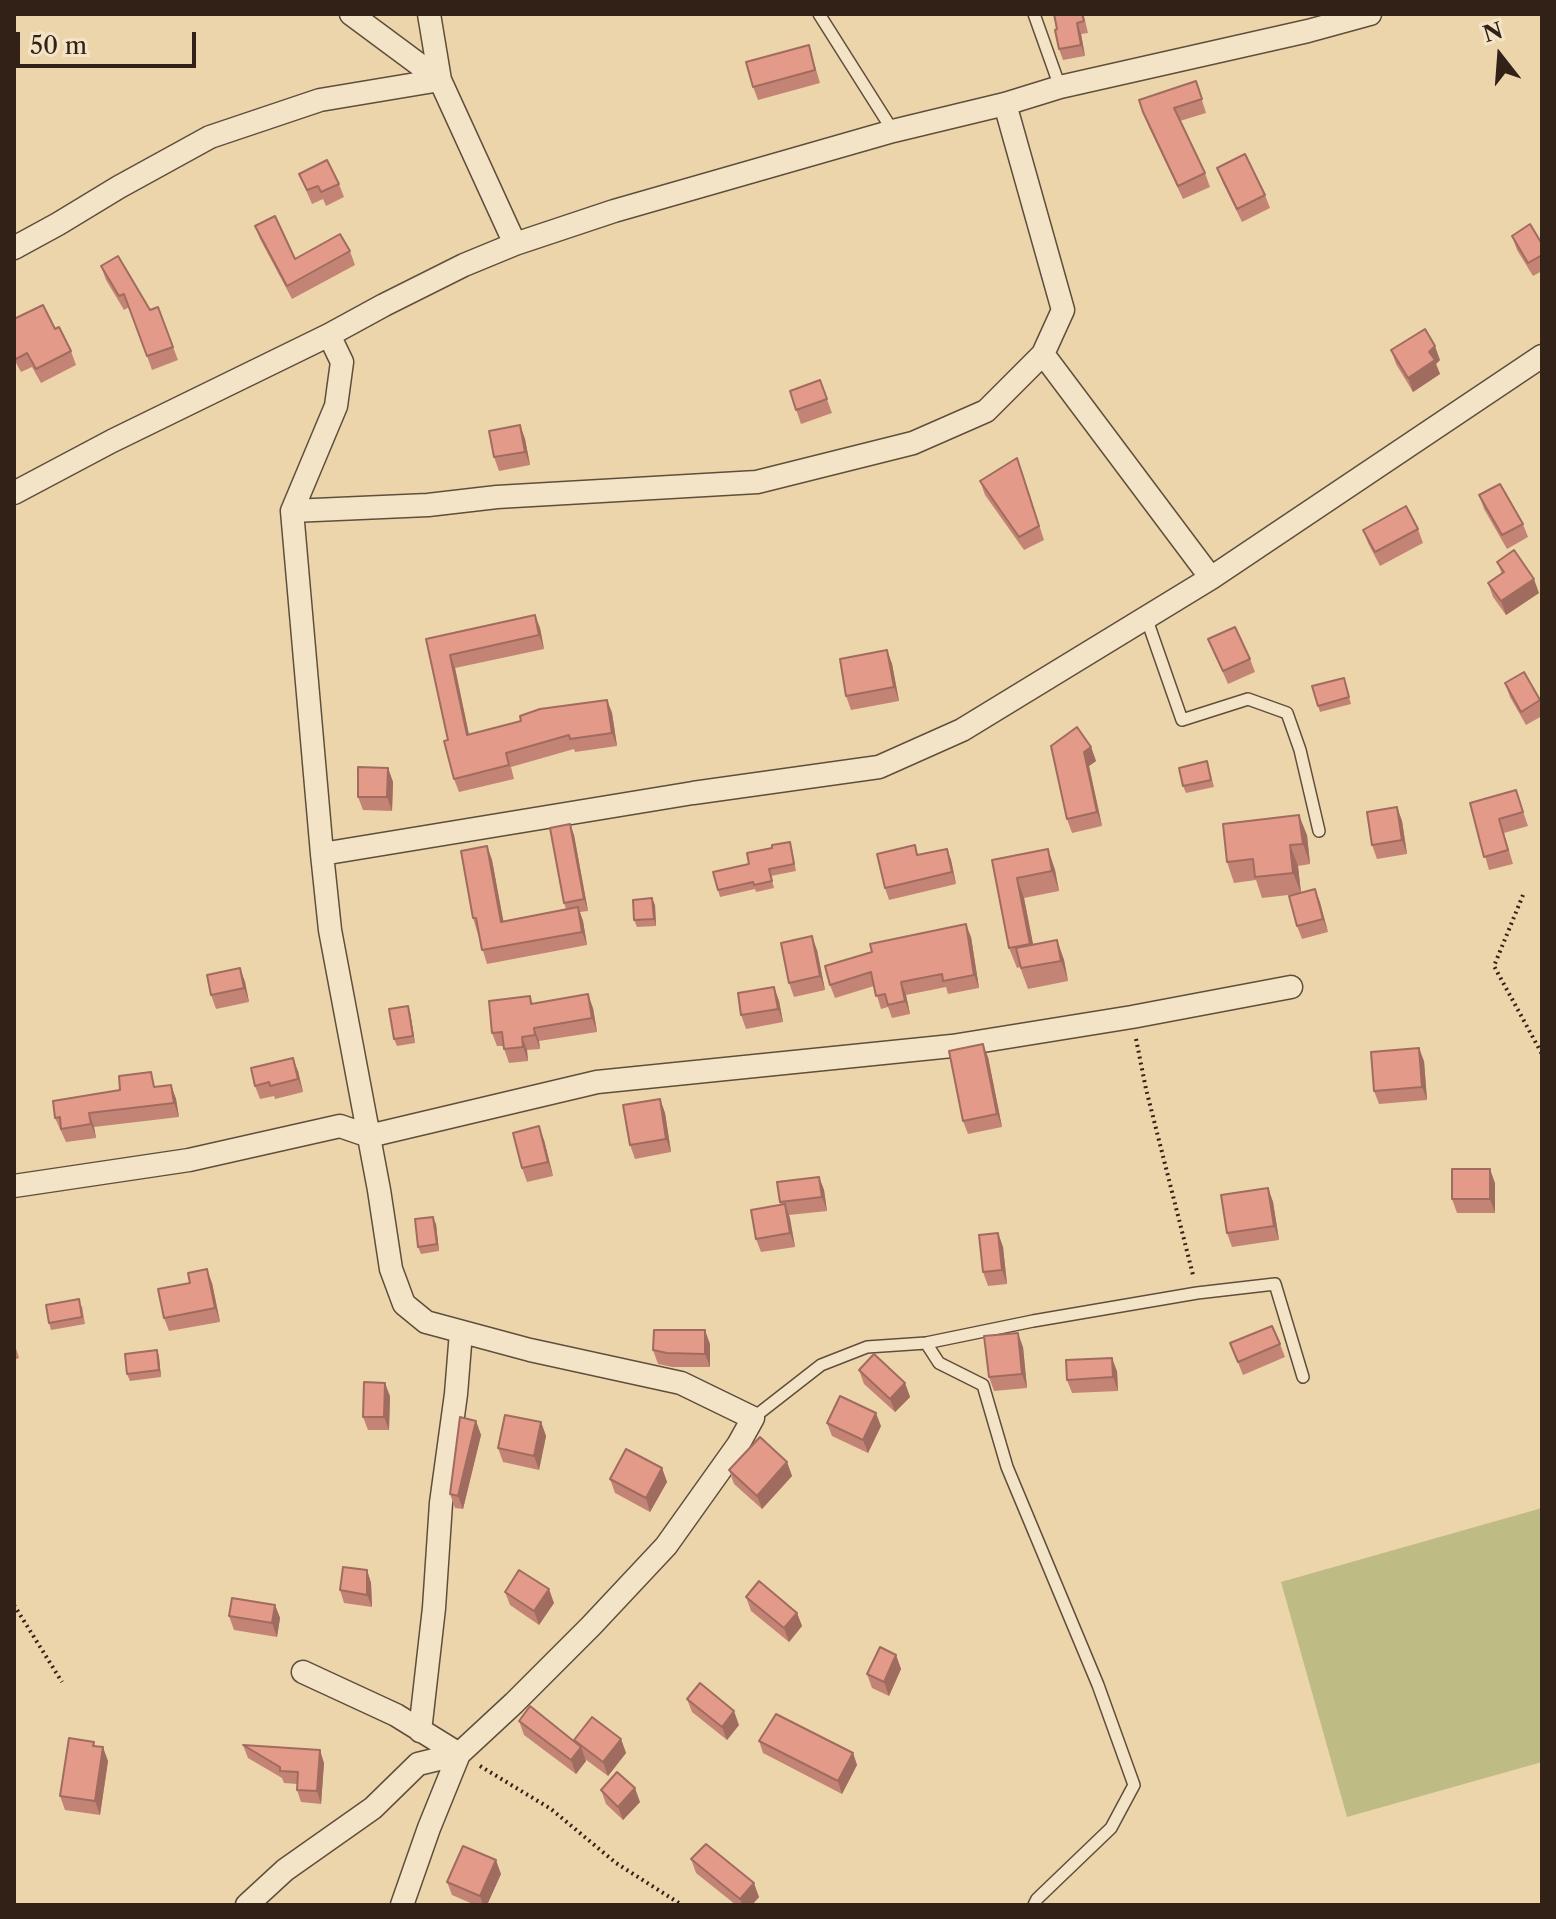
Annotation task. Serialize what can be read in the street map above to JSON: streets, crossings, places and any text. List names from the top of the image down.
{
  "scale_bar": "50 m",
  "north": "top"
}
